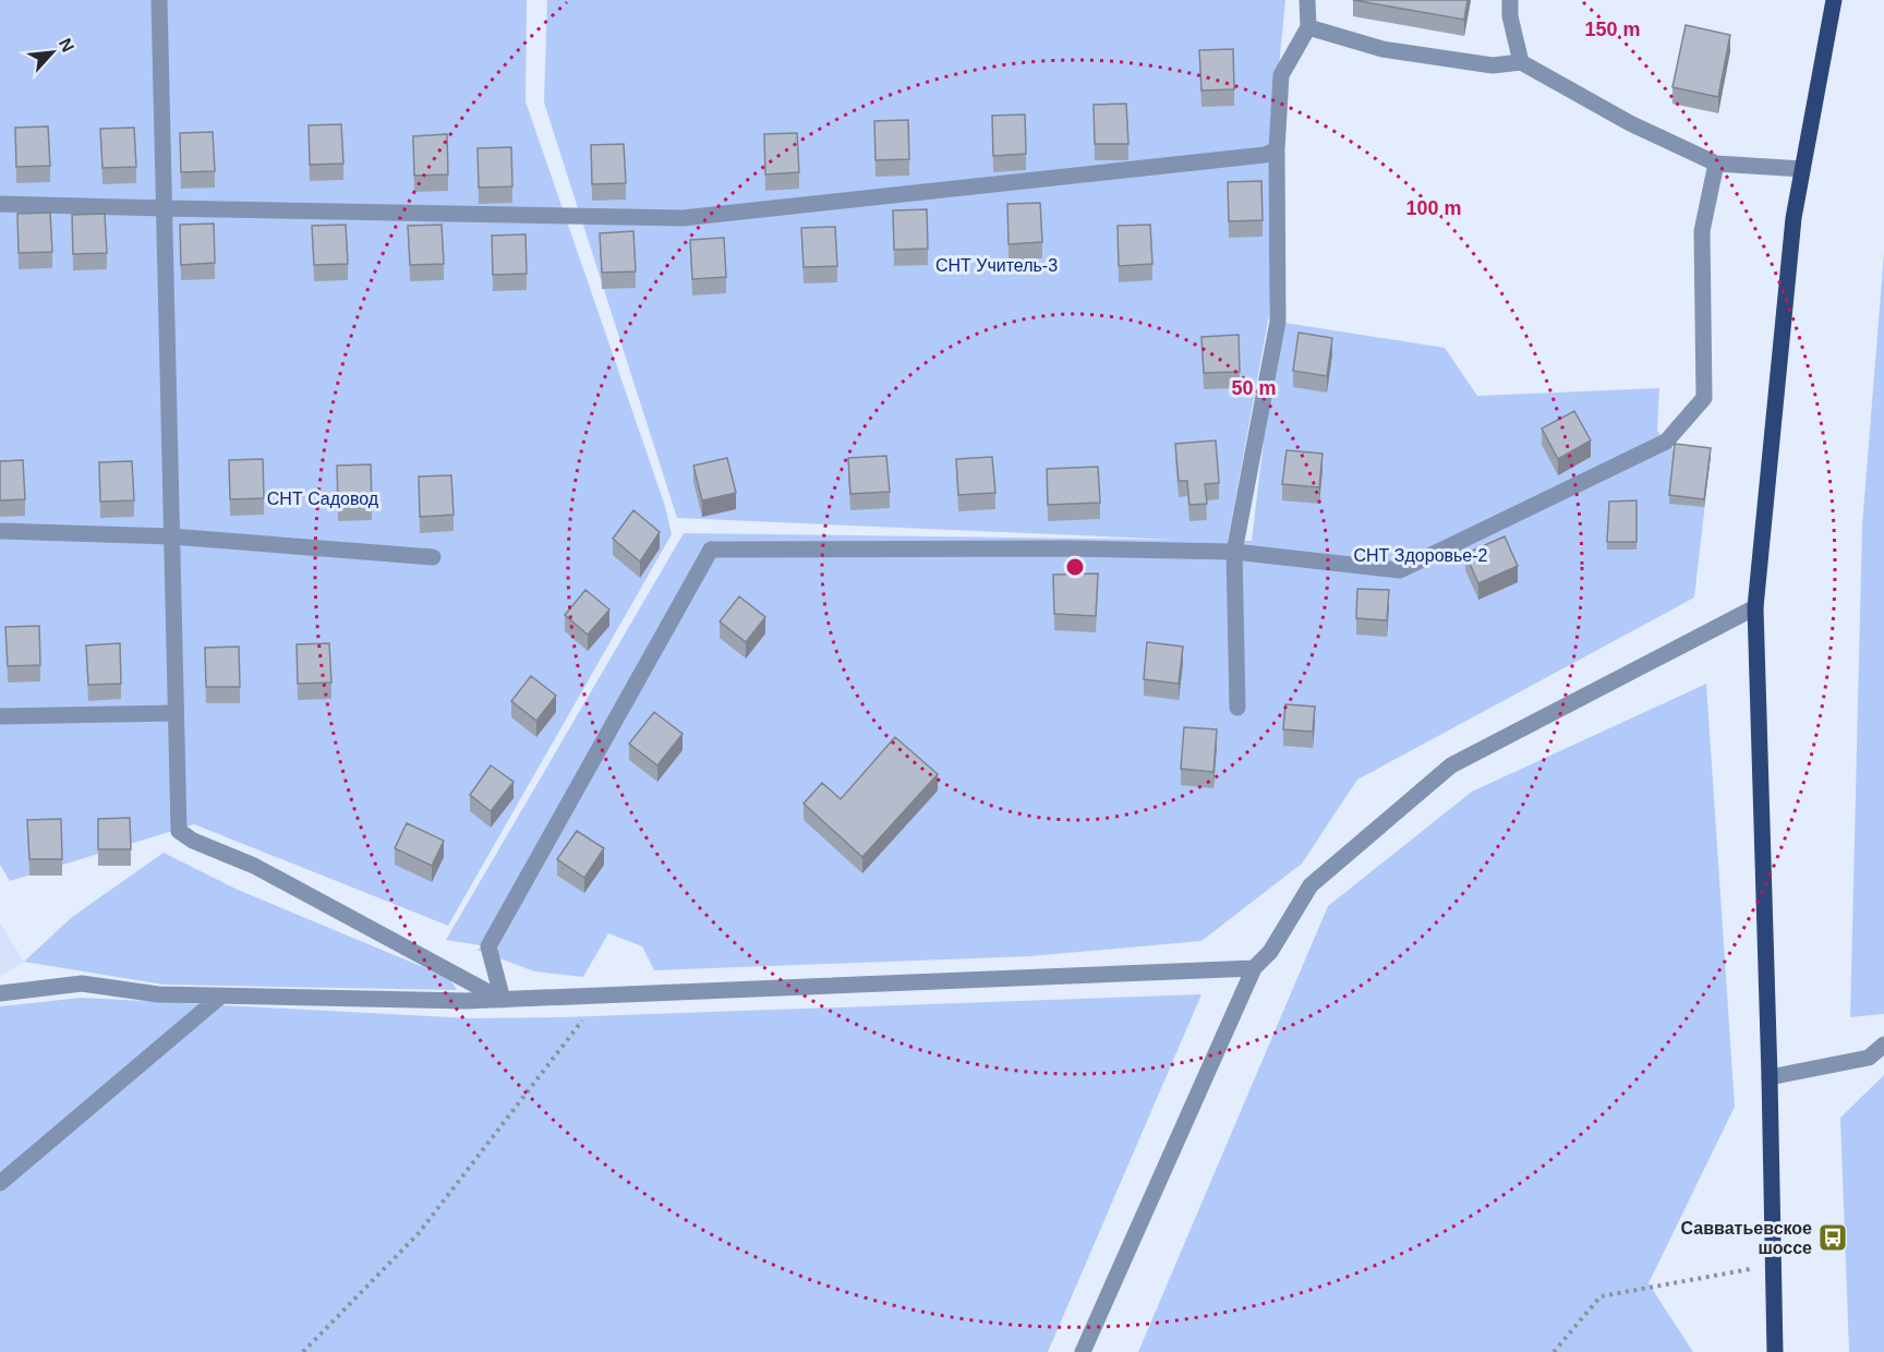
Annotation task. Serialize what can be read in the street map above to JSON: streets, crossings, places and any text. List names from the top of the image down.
{
  "parks": ["СНТ Учитель-3", "СНТ Садовод", "СНТ Здоровье-2"],
  "places": {
    "bus stop": ["Савватьевское шоссе"]
  },
  "north": "top right",
  "rings": ["150 m", "100 m", "50 m"]
}
